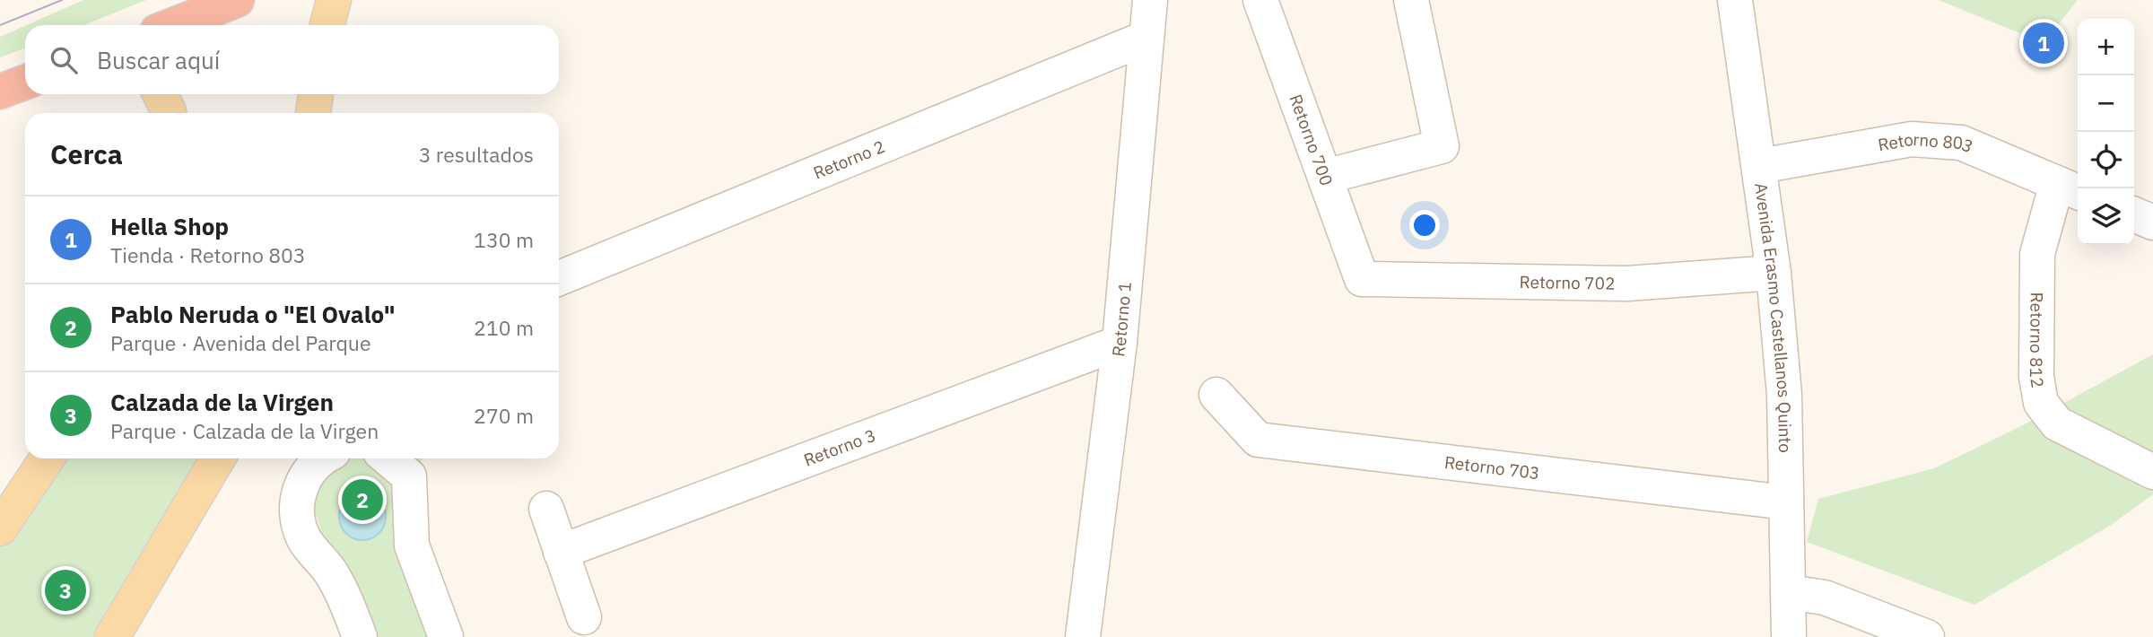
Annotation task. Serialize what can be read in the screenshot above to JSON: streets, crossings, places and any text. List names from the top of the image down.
{
  "streets": {
    "street": [
      "Retorno 700",
      "Retorno 803",
      "Retorno 2",
      "Retorno 702",
      "Avenida Erasmo Castellanos Quinto",
      "Retorno 1",
      "Retorno 812",
      "Retorno 3",
      "Retorno 703"
    ]
  },
  "crossings": [
    ["Retorno 700", "Retorno 702"],
    ["Retorno 803", "Avenida Erasmo Castellanos Quinto"],
    ["Retorno 803", "Retorno 812"],
    ["Retorno 2", "Retorno 1"],
    ["Retorno 702", "Avenida Erasmo Castellanos Quinto"],
    ["Avenida Erasmo Castellanos Quinto", "Retorno 703"],
    ["Retorno 1", "Retorno 3"]
  ],
  "page": {
    "map_buttons": ["+", "−"],
    "pins": ["1", "2", "3"],
    "search": "Buscar aquí",
    "heading": ["Cerca", "3 resultados"],
    "list": [
      {
        "mark": "1",
        "name": "Hella Shop",
        "note": "Tienda · Retorno 803",
        "value": "130 m"
      },
      {
        "mark": "2",
        "name": "Pablo Neruda o \"El Ovalo\"",
        "note": "Parque · Avenida del Parque",
        "value": "210 m"
      },
      {
        "mark": "3",
        "name": "Calzada de la Virgen",
        "note": "Parque · Calzada de la Virgen",
        "value": "270 m"
      }
    ]
  }
}
